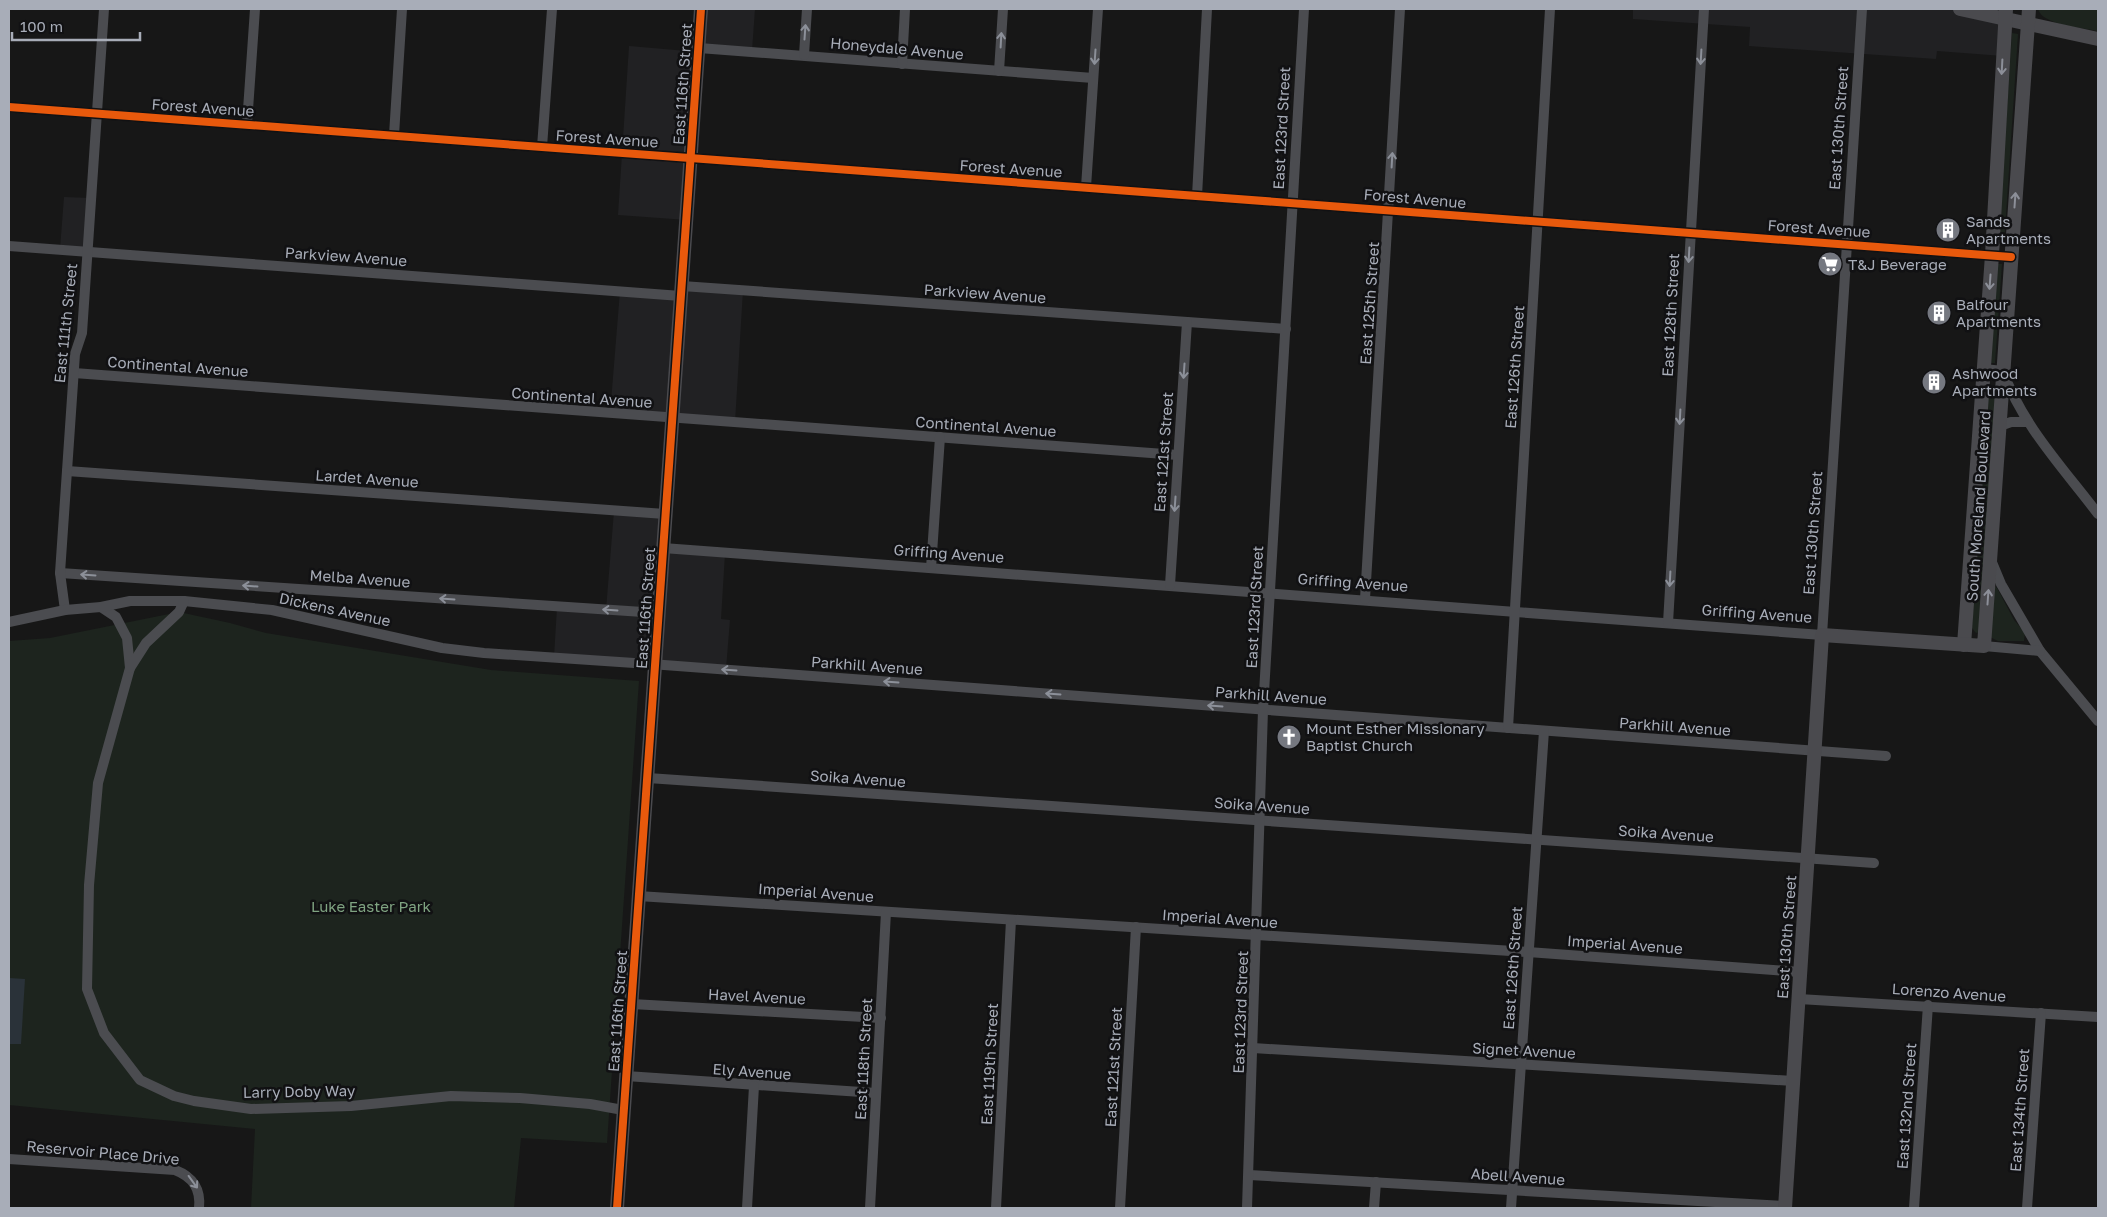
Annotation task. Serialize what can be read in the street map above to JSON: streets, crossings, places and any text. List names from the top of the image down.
{
  "streets": {
    "street": [
      "Honeydale Avenue",
      "East 116th Street",
      "Forest Avenue",
      "East 123rd Street",
      "East 130th Street",
      "Parkview Avenue",
      "East 125th Street",
      "East 128th Street",
      "East 111th Street",
      "Continental Avenue",
      "East 126th Street",
      "East 121st Street",
      "Lardet Avenue",
      "South Moreland Boulevard",
      "Griffing Avenue",
      "Melba Avenue",
      "Dickens Avenue",
      "Parkhill Avenue",
      "Soika Avenue",
      "Imperial Avenue",
      "Lorenzo Avenue",
      "Havel Avenue",
      "Signet Avenue",
      "East 118th Street",
      "East 119th Street",
      "Ely Avenue",
      "Larry Doby Way",
      "East 132nd Street",
      "East 134th Street",
      "Reservoir Place Drive",
      "Abell Avenue"
    ]
  },
  "crossings": [
    ["Honeydale Avenue", "East 116th Street"],
    ["East 116th Street", "Forest Avenue"],
    ["East 116th Street", "Parkview Avenue"],
    ["East 116th Street", "Continental Avenue"],
    ["East 116th Street", "Lardet Avenue"],
    ["East 116th Street", "Griffing Avenue"],
    ["East 116th Street", "Melba Avenue"],
    ["East 116th Street", "Dickens Avenue"],
    ["East 116th Street", "Parkhill Avenue"],
    ["East 116th Street", "Soika Avenue"],
    ["East 116th Street", "Imperial Avenue"],
    ["East 116th Street", "Havel Avenue"],
    ["East 116th Street", "Ely Avenue"],
    ["East 116th Street", "Larry Doby Way"],
    ["Forest Avenue", "East 123rd Street"],
    ["Forest Avenue", "East 130th Street"],
    ["Forest Avenue", "East 125th Street"],
    ["Forest Avenue", "East 128th Street"],
    ["Forest Avenue", "East 111th Street"],
    ["Forest Avenue", "East 126th Street"],
    ["Forest Avenue", "South Moreland Boulevard"],
    ["East 123rd Street", "Parkview Avenue"],
    ["East 123rd Street", "Griffing Avenue"],
    ["East 123rd Street", "Parkhill Avenue"],
    ["East 123rd Street", "Soika Avenue"],
    ["East 123rd Street", "Imperial Avenue"],
    ["East 123rd Street", "Signet Avenue"],
    ["East 123rd Street", "Abell Avenue"],
    ["East 130th Street", "Griffing Avenue"],
    ["East 130th Street", "Parkhill Avenue"],
    ["East 130th Street", "Soika Avenue"],
    ["East 130th Street", "Imperial Avenue"],
    ["East 130th Street", "Lorenzo Avenue"],
    ["East 130th Street", "Signet Avenue"],
    ["East 130th Street", "Abell Avenue"],
    ["Parkview Avenue", "East 111th Street"],
    ["Parkview Avenue", "East 121st Street"],
    ["East 125th Street", "Griffing Avenue"],
    ["East 128th Street", "Griffing Avenue"],
    ["East 111th Street", "Continental Avenue"],
    ["East 111th Street", "Lardet Avenue"],
    ["East 111th Street", "Melba Avenue"],
    ["East 111th Street", "Dickens Avenue"],
    ["Continental Avenue", "East 121st Street"],
    ["East 126th Street", "Griffing Avenue"],
    ["East 126th Street", "Parkhill Avenue"],
    ["East 126th Street", "Soika Avenue"],
    ["East 126th Street", "Imperial Avenue"],
    ["East 126th Street", "Signet Avenue"],
    ["East 126th Street", "Abell Avenue"],
    ["East 121st Street", "Griffing Avenue"],
    ["East 121st Street", "Imperial Avenue"],
    ["South Moreland Boulevard", "Griffing Avenue"],
    ["Dickens Avenue", "Parkhill Avenue"],
    ["Dickens Avenue", "Larry Doby Way"],
    ["Imperial Avenue", "East 118th Street"],
    ["Imperial Avenue", "East 119th Street"],
    ["Lorenzo Avenue", "East 132nd Street"],
    ["Lorenzo Avenue", "East 134th Street"],
    ["Havel Avenue", "East 118th Street"],
    ["East 118th Street", "Ely Avenue"]
  ],
  "one_way": [
    "East 128th Street",
    "East 121st Street",
    "Melba Avenue",
    "Parkhill Avenue",
    "Reservoir Place Drive"
  ],
  "parks": ["Luke Easter Park"],
  "places": {
    "building": ["Sands Apartments", "Balfour Apartments", "Ashwood Apartments"],
    "supermarket": ["T&J Beverage"],
    "church": ["Mount Esther Missionary Baptist Church"]
  },
  "scale_bar": "100 m"
}
